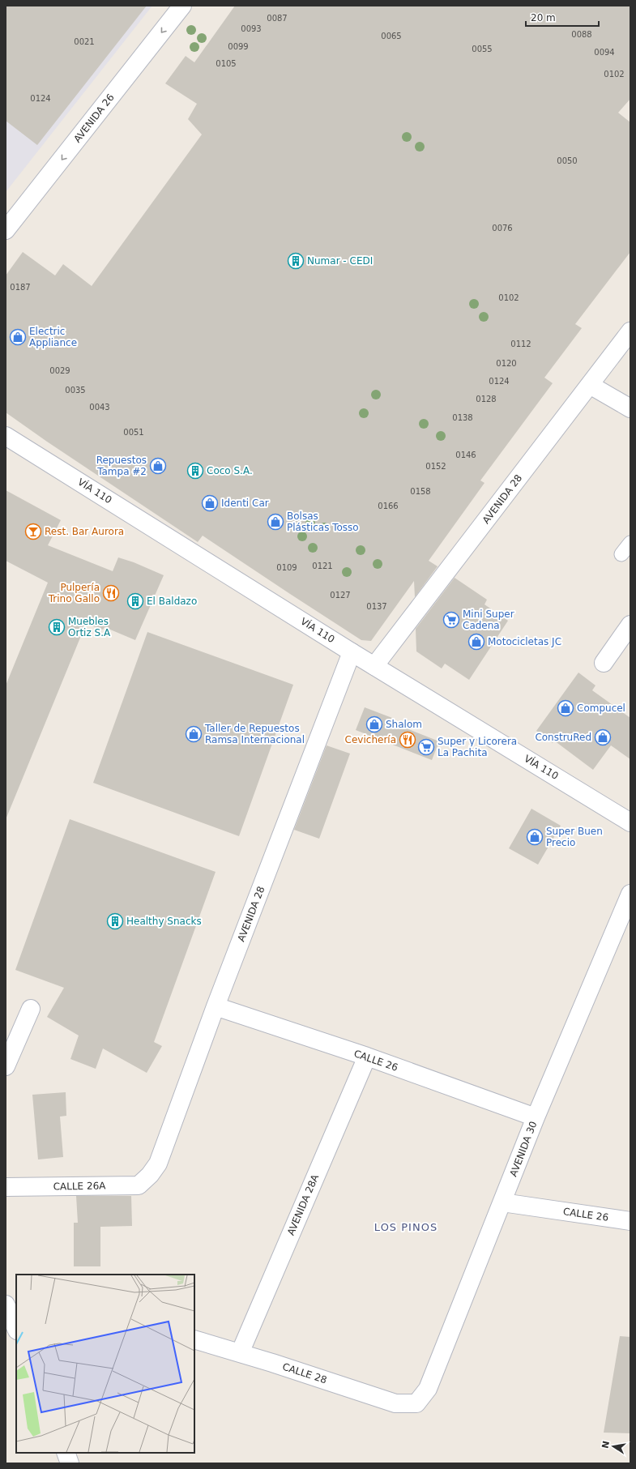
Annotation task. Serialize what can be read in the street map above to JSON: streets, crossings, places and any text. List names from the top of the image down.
{
  "streets": {
    "street": [
      "AVENIDA 26",
      "VÍA 110",
      "AVENIDA 28",
      "CALLE 26",
      "AVENIDA 30",
      "CALLE 26A",
      "AVENIDA 28A",
      "CALLE 28"
    ]
  },
  "crossings": [
    ["VÍA 110", "AVENIDA 28"],
    ["AVENIDA 28", "CALLE 26"],
    ["AVENIDA 28", "CALLE 26A"],
    ["CALLE 26", "AVENIDA 30"],
    ["CALLE 26", "AVENIDA 28A"],
    ["AVENIDA 30", "CALLE 28"],
    ["AVENIDA 28A", "CALLE 28"]
  ],
  "one_way": ["AVENIDA 26"],
  "districts": ["LOS PINOS"],
  "places": {
    "building": [
      "Numar - CEDI",
      "Coco S.A.",
      "El Baldazo",
      "Muebles Ortiz S.A",
      "Healthy Snacks"
    ],
    "shop": [
      "Electric Appliance",
      "Repuestos Tampa #2",
      "Identi Car",
      "Bolsas Plásticas Tosso",
      "Motocicletas JC",
      "Compucel",
      "Shalom",
      "Taller de Repuestos Ramsa Internacional",
      "ConstruRed",
      "Super Buen Precio"
    ],
    "bar": ["Rest. Bar Aurora"],
    "restaurant": ["Pulpería Trino Gallo", "Cevichería"],
    "supermarket": ["Mini Super Cadena", "Super y Licorera La Pachita"]
  },
  "house_numbers": [
    "0087",
    "0093",
    "0088",
    "0065",
    "0021",
    "0099",
    "0055",
    "0094",
    "0105",
    "0102",
    "0124",
    "0050",
    "0076",
    "0187",
    "0102",
    "0112",
    "0120",
    "0029",
    "0124",
    "0035",
    "0128",
    "0043",
    "0138",
    "0051",
    "0146",
    "0152",
    "0158",
    "0166",
    "0121",
    "0109",
    "0127",
    "0137"
  ],
  "scale_bar": "20 m",
  "north": "left"
}
